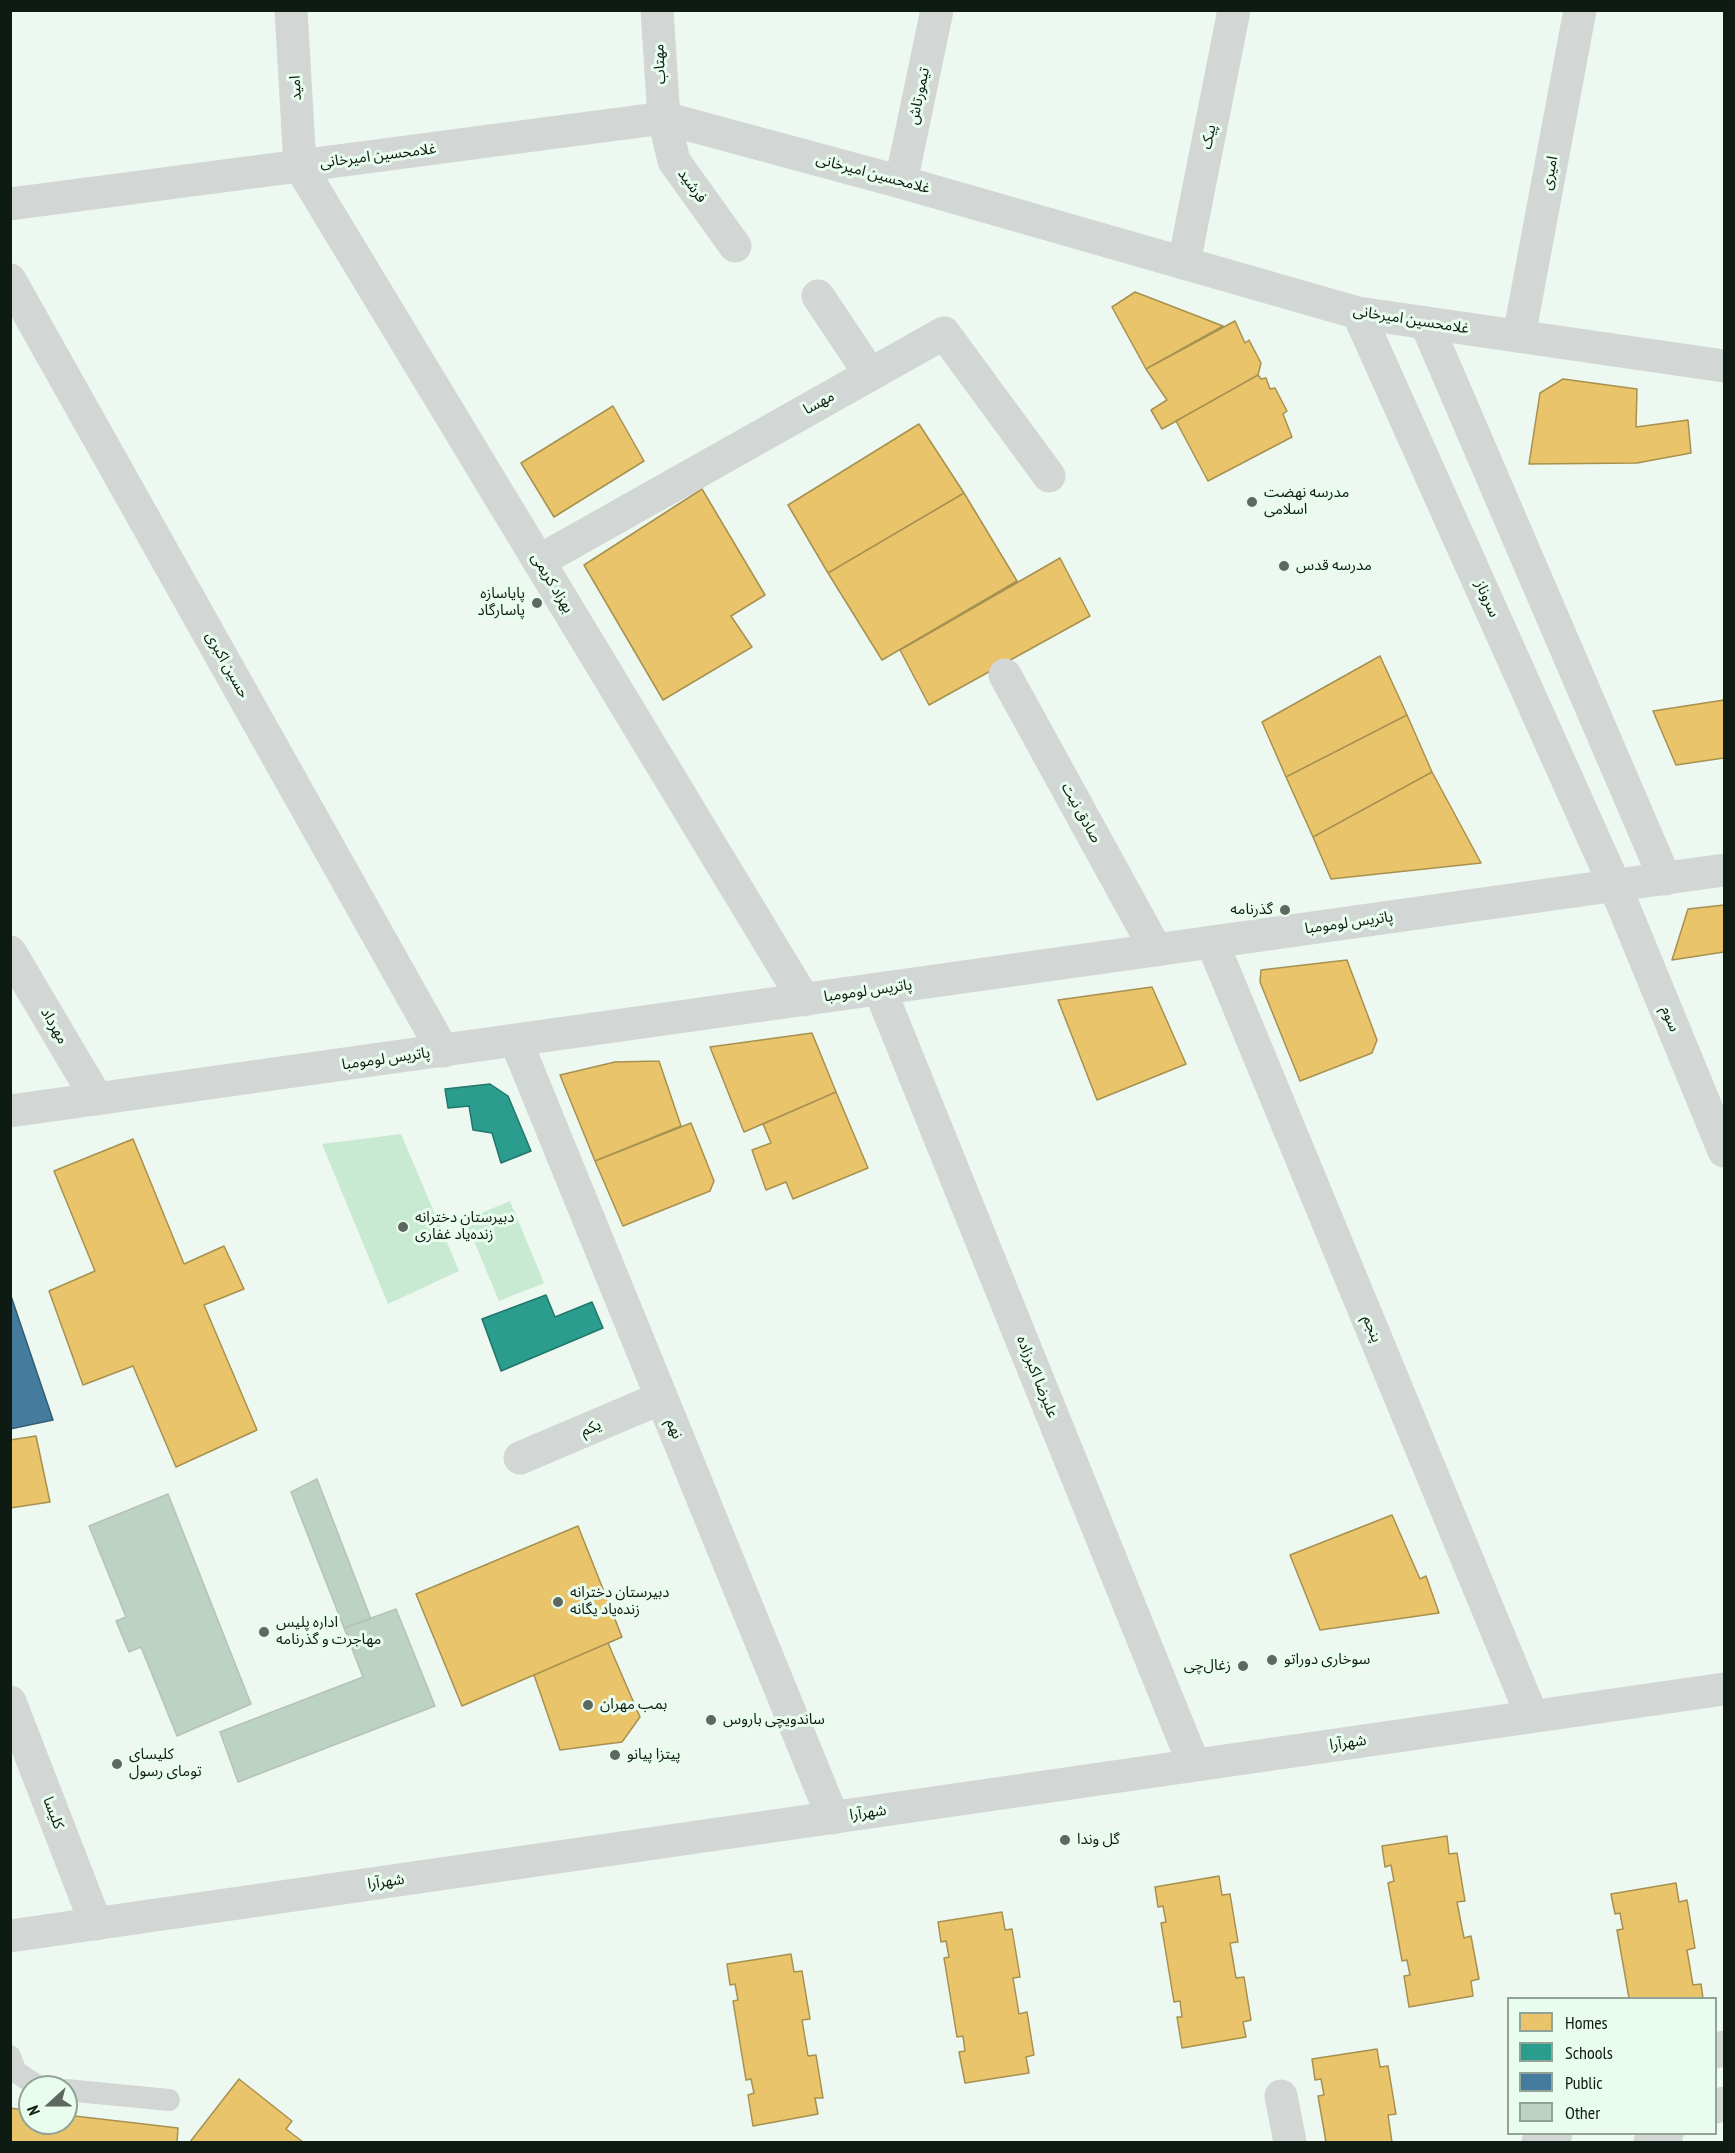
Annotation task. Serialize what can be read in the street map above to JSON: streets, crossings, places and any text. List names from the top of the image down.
{
  "streets": {
    "street": [
      "مهتاب",
      "امید",
      "تیمورتاش",
      "پیک",
      "غلامحسین امیرخانی",
      "امیری",
      "فرشید",
      "مهسا",
      "بهزاد کریمی",
      "سروناز",
      "حسین اکبری",
      "صادق نیت",
      "پاتریس لومومبا",
      "سوم",
      "مهرداد",
      "پنجم",
      "علیرضا اکبرزاده",
      "یکم",
      "نهم",
      "شهرآرا",
      "کلیسا"
    ]
  },
  "crossings": [
    ["مهتاب", "غلامحسین امیرخانی"],
    ["مهتاب", "فرشید"],
    ["امید", "غلامحسین امیرخانی"],
    ["امید", "بهزاد کریمی"],
    ["تیمورتاش", "غلامحسین امیرخانی"],
    ["پیک", "غلامحسین امیرخانی"],
    ["غلامحسین امیرخانی", "امیری"],
    ["غلامحسین امیرخانی", "فرشید"],
    ["غلامحسین امیرخانی", "بهزاد کریمی"],
    ["غلامحسین امیرخانی", "سروناز"],
    ["مهسا", "بهزاد کریمی"],
    ["بهزاد کریمی", "پاتریس لومومبا"],
    ["سروناز", "پاتریس لومومبا"],
    ["سروناز", "سوم"],
    ["حسین اکبری", "پاتریس لومومبا"],
    ["صادق نیت", "پاتریس لومومبا"],
    ["پاتریس لومومبا", "سوم"],
    ["پاتریس لومومبا", "مهرداد"],
    ["پاتریس لومومبا", "پنجم"],
    ["پاتریس لومومبا", "علیرضا اکبرزاده"],
    ["پاتریس لومومبا", "نهم"],
    ["پنجم", "شهرآرا"],
    ["علیرضا اکبرزاده", "شهرآرا"],
    ["یکم", "نهم"],
    ["نهم", "شهرآرا"],
    ["شهرآرا", "کلیسا"]
  ],
  "places": [
    "مدرسه نهضت اسلامی",
    "مدرسه قدس",
    "پایاسازه پاسارگاد",
    "گذرنامه",
    "دبیرستان دخترانه زنده‌یاد غفاری",
    "دبیرستان دخترانه زنده‌یاد یگانه",
    "اداره پلیس مهاجرت و گذرنامه",
    "سوخاری دوراتو",
    "زغال‌چی",
    "بمب مهران",
    "ساندویچی باروس",
    "پیتزا پیانو",
    "کلیسای تومای رسول",
    "گل وندا"
  ],
  "legend": [
    "Homes",
    "Schools",
    "Public",
    "Other"
  ],
  "north": "left"
}
